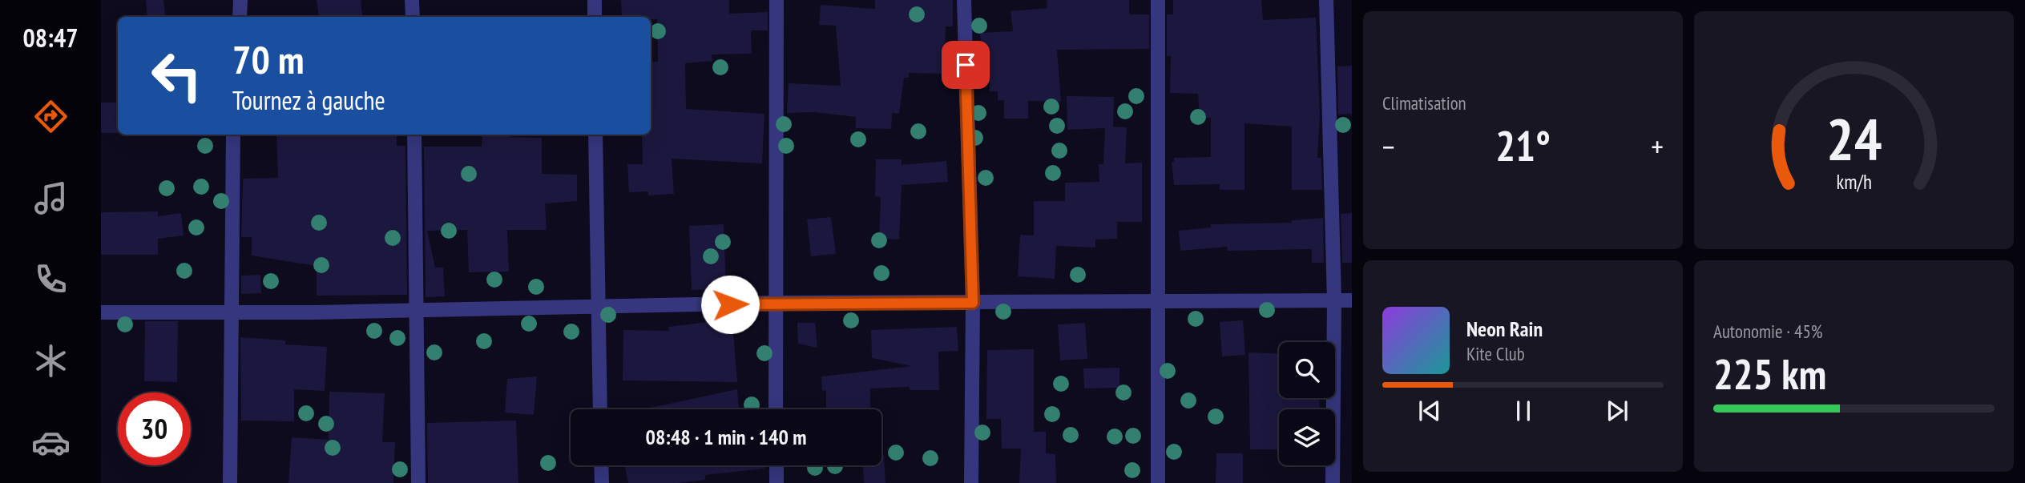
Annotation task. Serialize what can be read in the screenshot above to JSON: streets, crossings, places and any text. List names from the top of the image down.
{
  "page": {
    "tabs": "08:47",
    "tile": [
      "Climatisation",
      ["Autonomie · 45%", "225 km"]
    ],
    "turn": ["70 m", "Tournez à gauche"],
    "heat": ["−", "21°", "+"],
    "song": ["Neon Rain", "Kite Club"],
    "limit": "30",
    "trip": "08:48 · 1 min · 140 m",
    "gauge": ["24", "km/h"]
  }
}
